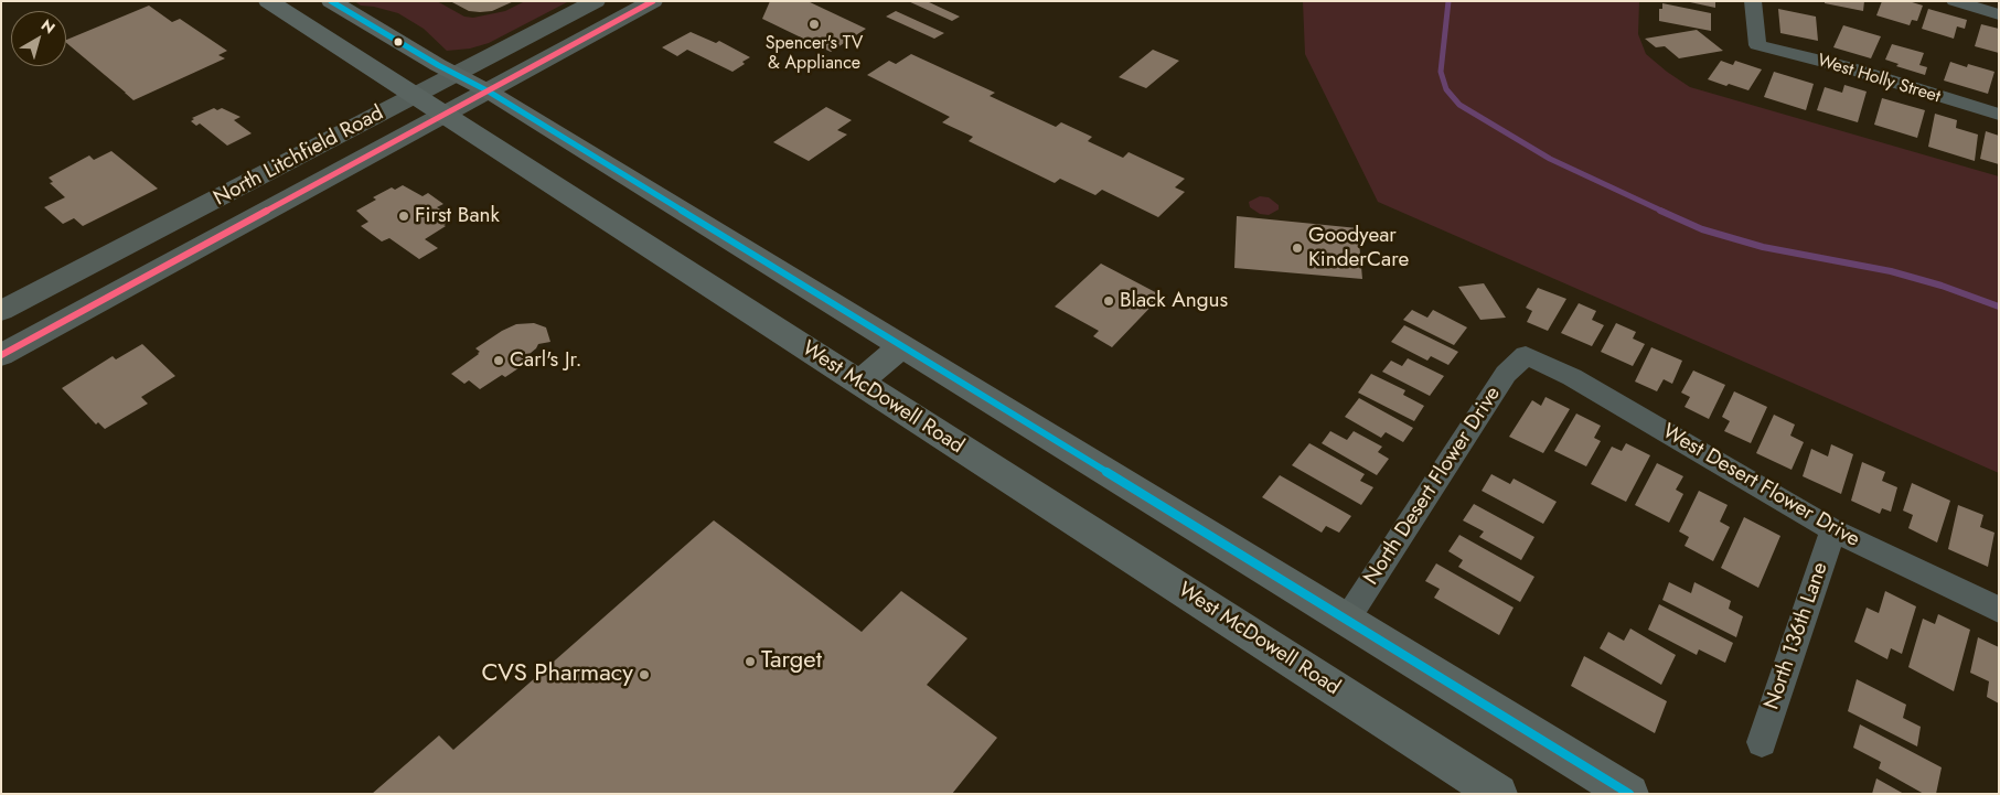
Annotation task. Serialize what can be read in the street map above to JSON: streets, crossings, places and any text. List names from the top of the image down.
{
  "streets": {
    "main road": ["North Litchfield Road", "West McDowell Road"],
    "street": [
      "West Holly Street",
      "North Desert Flower Drive",
      "West Desert Flower Drive",
      "North 136th Lane"
    ]
  },
  "crossings": [
    ["North Litchfield Road", "West McDowell Road"],
    ["North Desert Flower Drive", "West Desert Flower Drive"],
    ["West Desert Flower Drive", "North 136th Lane"]
  ],
  "places": [
    "Spencer's TV & Appliance",
    "First Bank",
    "Goodyear KinderCare",
    "Black Angus",
    "Carl's Jr.",
    "Target",
    "CVS Pharmacy"
  ],
  "north": "top right"
}
